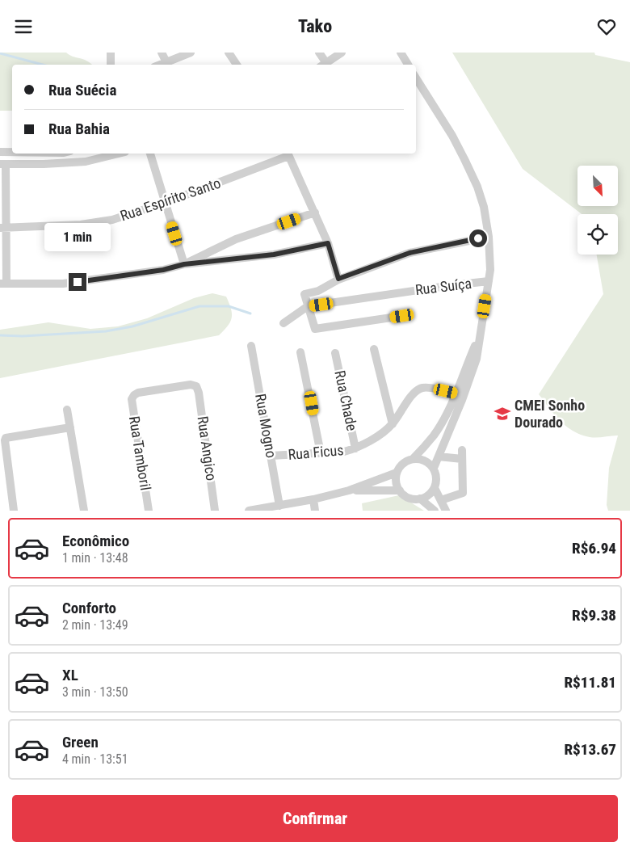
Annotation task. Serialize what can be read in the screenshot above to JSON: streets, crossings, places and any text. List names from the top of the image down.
{
  "streets": {
    "street": [
      "Rua Espírito Santo",
      "Rua Suíça",
      "Rua Chade",
      "Rua Mogno",
      "Rua Angico",
      "Rua Ficus",
      "Rua Tamboril"
    ]
  },
  "crossings": [
    ["Rua Chade", "Rua Ficus"],
    ["Rua Mogno", "Rua Ficus"],
    ["Rua Angico", "Rua Tamboril"]
  ],
  "places": {
    "school or university": ["CMEI Sonho Dourado"]
  },
  "north": "bottom right",
  "page": {
    "header": "Tako",
    "banner": ["Rua Suécia", "Rua Bahia"],
    "bubble": "1 min",
    "list": [
      {
        "name": "Econômico",
        "note": "1 min · 13:48",
        "value": "R$6.94"
      },
      {
        "name": "Conforto",
        "note": "2 min · 13:49",
        "value": "R$9.38"
      },
      {
        "name": "XL",
        "note": "3 min · 13:50",
        "value": "R$11.81"
      },
      {
        "name": "Green",
        "note": "4 min · 13:51",
        "value": "R$13.67"
      }
    ],
    "buttons": "Confirmar"
  }
}
